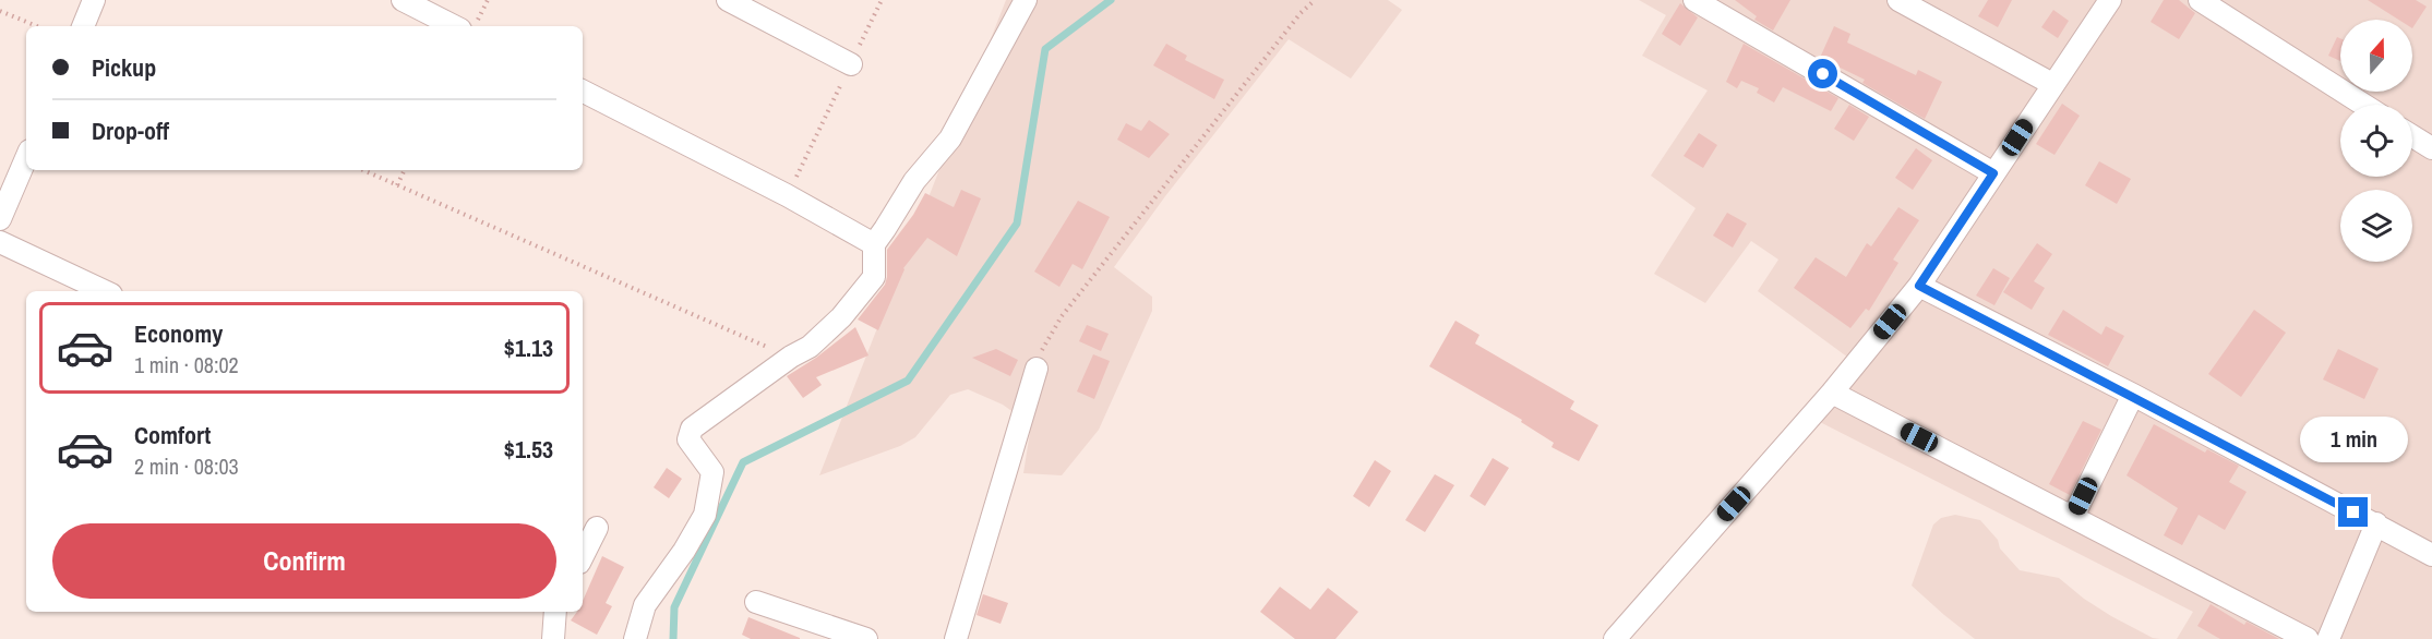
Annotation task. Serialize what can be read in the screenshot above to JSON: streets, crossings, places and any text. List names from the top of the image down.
{
  "north": "top",
  "page": {
    "banner": ["Pickup", "Drop-off"],
    "list": [
      {
        "name": "Economy",
        "note": "1 min · 08:02",
        "value": "$1.13"
      },
      {
        "name": "Comfort",
        "note": "2 min · 08:03",
        "value": "$1.53"
      }
    ],
    "bubble": "1 min",
    "buttons": "Confirm"
  }
}
